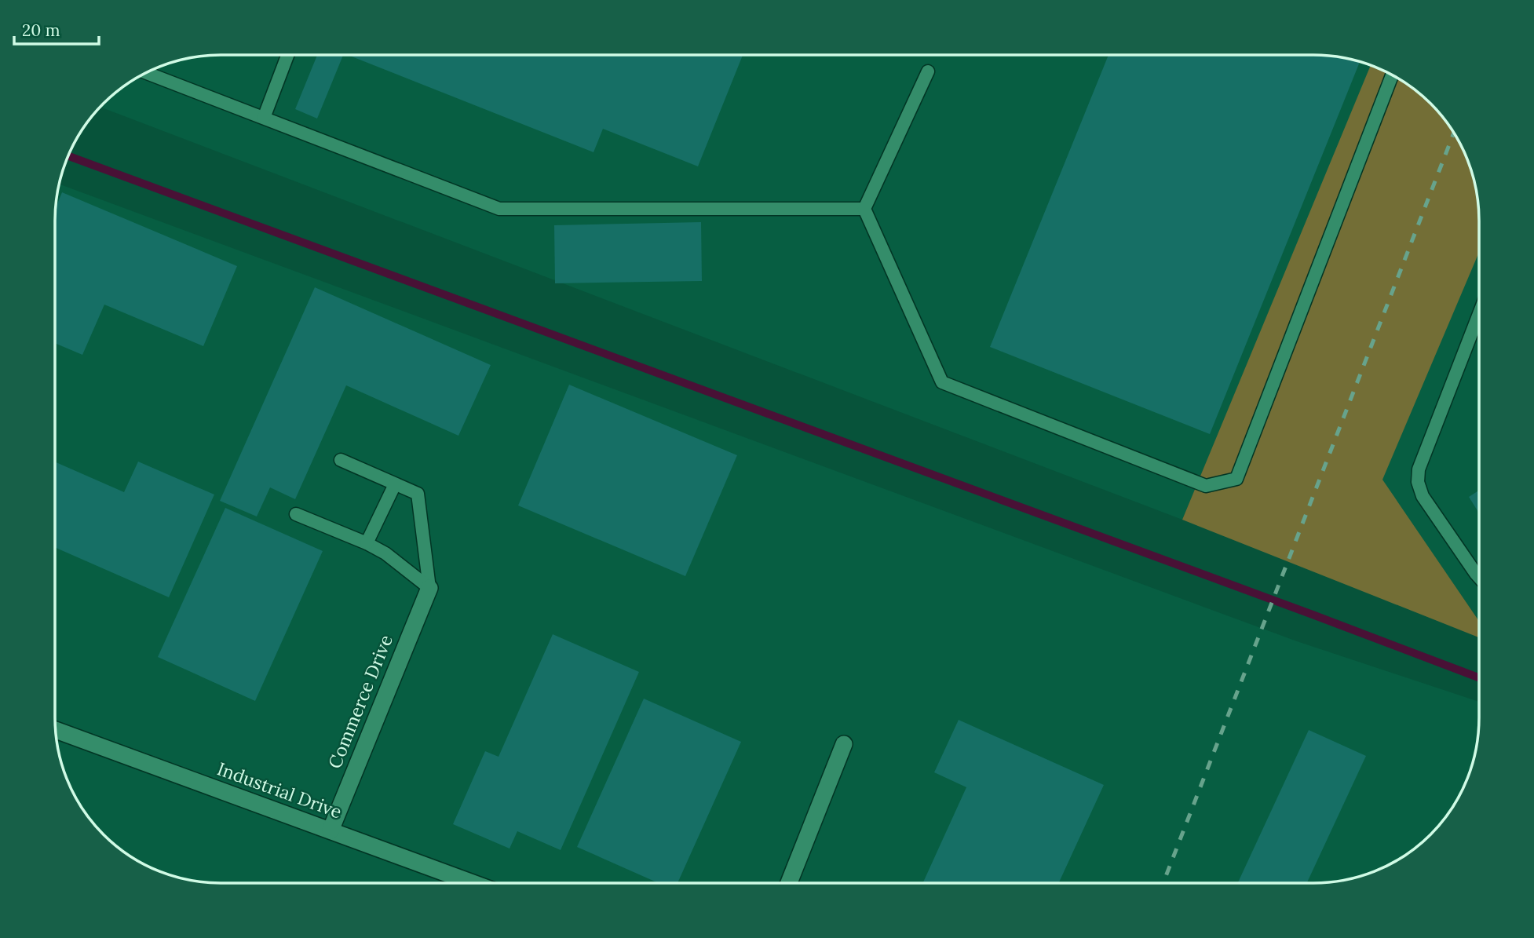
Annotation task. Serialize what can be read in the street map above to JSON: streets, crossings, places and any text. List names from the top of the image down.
{
  "streets": {
    "street": ["Commerce Drive", "Industrial Drive"]
  },
  "crossings": [
    ["Commerce Drive", "Industrial Drive"]
  ],
  "scale_bar": "20 m"
}
